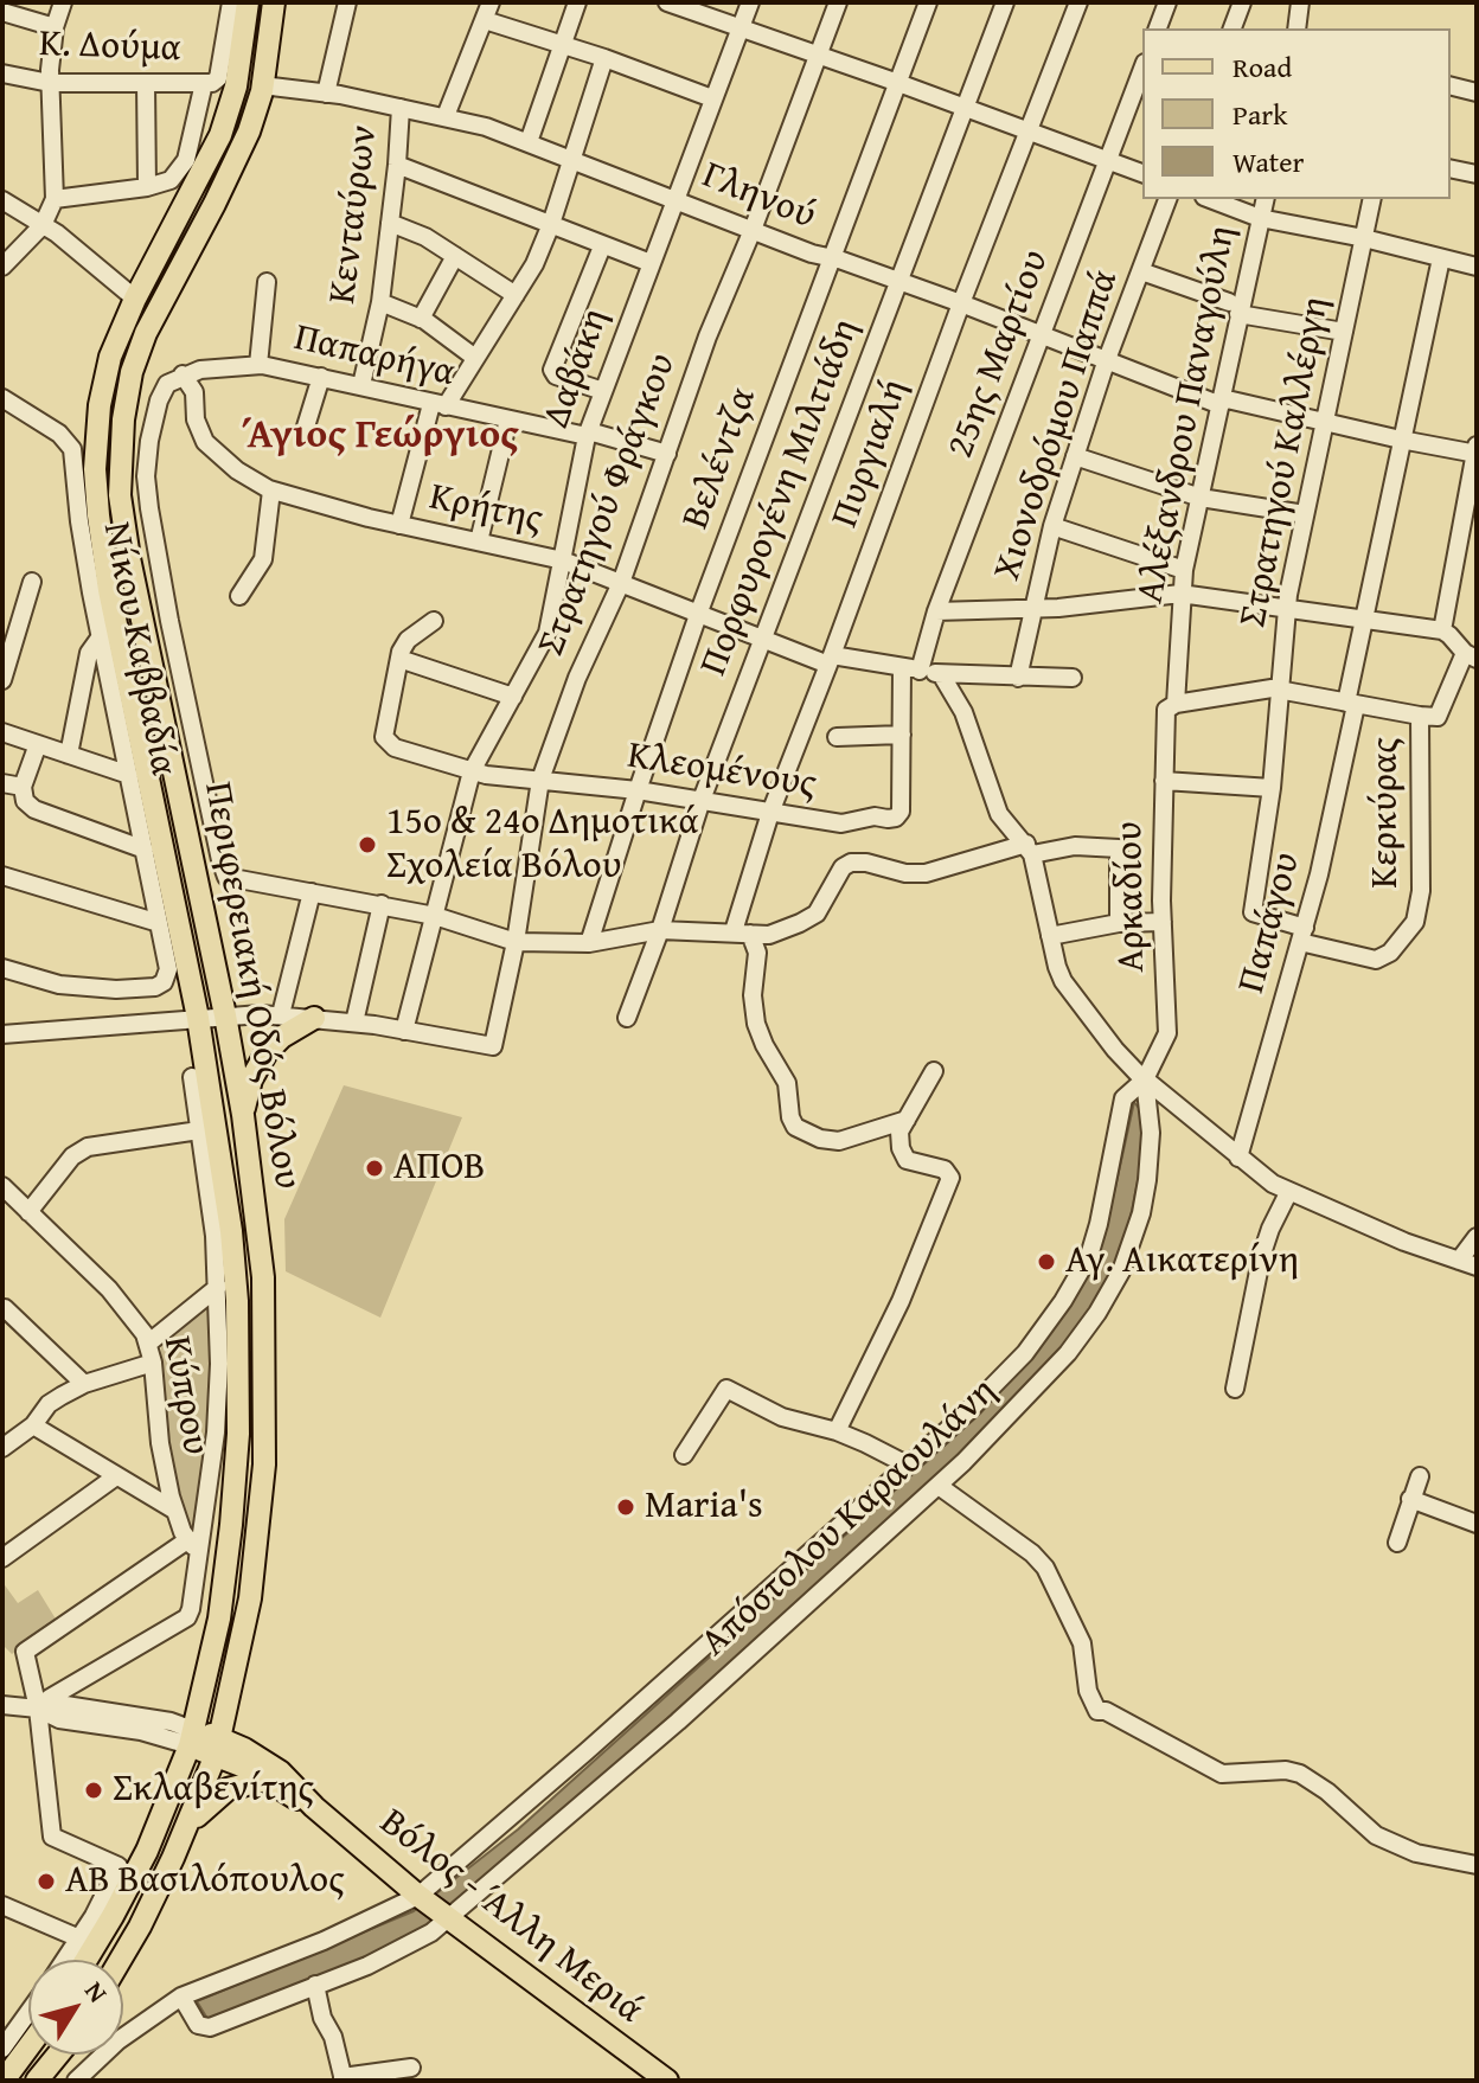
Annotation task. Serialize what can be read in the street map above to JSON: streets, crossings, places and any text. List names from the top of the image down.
{
  "streets": {
    "main road": ["Περιφερειακή Οδός Βόλου", "Βόλος - Άλλη Μεριά"],
    "street": [
      "Κ. Δούμα",
      "Γληνού",
      "Κενταύρων",
      "25ης Μαρτίου",
      "Παπαρήγα",
      "Δαβάκη",
      "Αλέξανδρου Παναγούλη",
      "Χιονοδρόμου Παππά",
      "Πυργιαλή",
      "Βελέντζα",
      "Στρατηγού Καλλέργη",
      "Πορφυρογένη Μιλτιάδη",
      "Στρατηγού Φράγκου",
      "Κρήτης",
      "Νίκου Καββαδία",
      "Κλεομένους",
      "Κερκύρας",
      "Αρκαδίου",
      "Παπάγου",
      "Κύπρου",
      "Απόστολου Καραουλάνη"
    ]
  },
  "crossings": [
    ["Γληνού", "Κενταύρων"],
    ["Γληνού", "25ης Μαρτίου"],
    ["Γληνού", "Δαβάκη"],
    ["Γληνού", "Αλέξανδρου Παναγούλη"],
    ["Γληνού", "Χιονοδρόμου Παππά"],
    ["Γληνού", "Πυργιαλή"],
    ["Γληνού", "Βελέντζα"],
    ["Γληνού", "Στρατηγού Καλλέργη"],
    ["Γληνού", "Πορφυρογένη Μιλτιάδη"],
    ["Γληνού", "Στρατηγού Φράγκου"],
    ["Γληνού", "Παπάγου"],
    ["Γληνού", "Περιφερειακή Οδός Βόλου"],
    ["Κενταύρων", "Παπαρήγα"],
    ["25ης Μαρτίου", "Κρήτης"],
    ["25ης Μαρτίου", "Κλεομένους"],
    ["Παπαρήγα", "Δαβάκη"],
    ["Παπαρήγα", "Στρατηγού Φράγκου"],
    ["Παπαρήγα", "Κρήτης"],
    ["Δαβάκη", "Στρατηγού Φράγκου"],
    ["Δαβάκη", "Κρήτης"],
    ["Δαβάκη", "Κλεομένους"],
    ["Αλέξανδρου Παναγούλη", "Αρκαδίου"],
    ["Χιονοδρόμου Παππά", "Κρήτης"],
    ["Πυργιαλή", "Κρήτης"],
    ["Πυργιαλή", "Κλεομένους"],
    ["Βελέντζα", "Κρήτης"],
    ["Βελέντζα", "Κλεομένους"],
    ["Στρατηγού Καλλέργη", "Κερκύρας"],
    ["Στρατηγού Καλλέργη", "Παπάγου"],
    ["Πορφυρογένη Μιλτιάδη", "Κρήτης"],
    ["Πορφυρογένη Μιλτιάδη", "Κλεομένους"],
    ["Στρατηγού Φράγκου", "Κρήτης"],
    ["Στρατηγού Φράγκου", "Κλεομένους"],
    ["Κρήτης", "Κλεομένους"],
    ["Κερκύρας", "Παπάγου"],
    ["Αρκαδίου", "Απόστολου Καραουλάνη"],
    ["Αρκαδίου", "Βόλος - Άλλη Μεριά"],
    ["Περιφερειακή Οδός Βόλου", "Βόλος - Άλλη Μεριά"],
    ["Απόστολου Καραουλάνη", "Βόλος - Άλλη Μεριά"]
  ],
  "districts": ["Άγιος Γεώργιος"],
  "places": [
    "15ο & 24ο Δημοτικά Σχολεία Βόλου",
    "ΑΠΟΒ",
    "Αγ. Αικατερίνη",
    "Maria's",
    "Σκλαβενίτης",
    "ΑΒ Βασιλόπουλος"
  ],
  "legend": ["Road", "Park", "Water"],
  "north": "top right"
}
